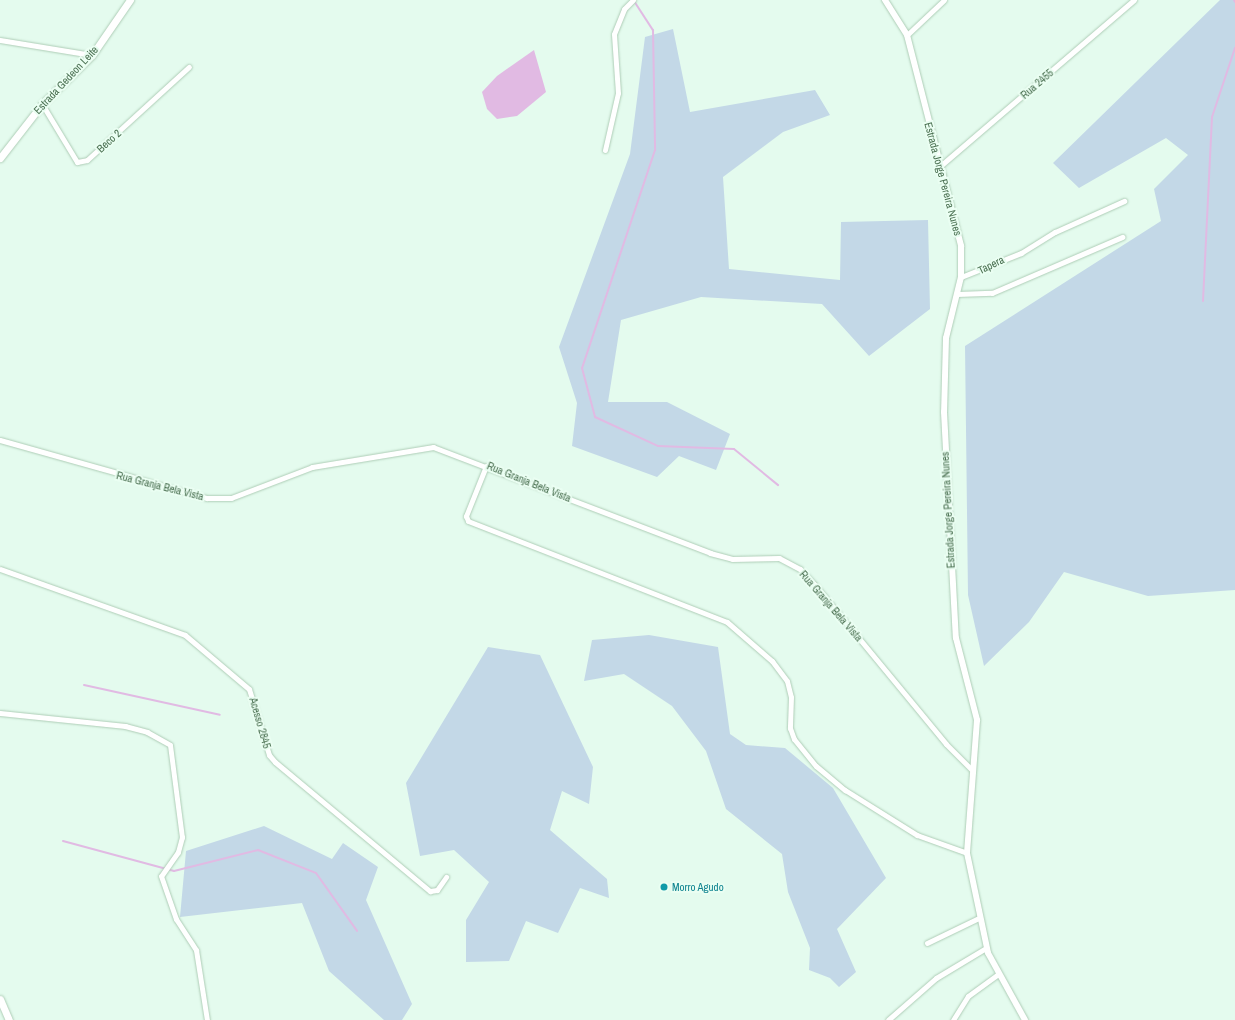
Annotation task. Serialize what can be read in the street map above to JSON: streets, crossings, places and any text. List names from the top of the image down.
{
  "streets": {
    "main road": ["Estrada Gedeon Leite"],
    "street": [
      "Rua 2455",
      "Beco 2",
      "Estrada Jorge Pereira Nunes",
      "Tapera",
      "Rua Granja Bela Vista",
      "Acesso 2845"
    ]
  },
  "crossings": [
    ["Estrada Gedeon Leite", "Beco 2"],
    ["Rua 2455", "Estrada Jorge Pereira Nunes"],
    ["Estrada Jorge Pereira Nunes", "Tapera"],
    ["Estrada Jorge Pereira Nunes", "Rua Granja Bela Vista"]
  ],
  "places": ["Morro Agudo"]
}
